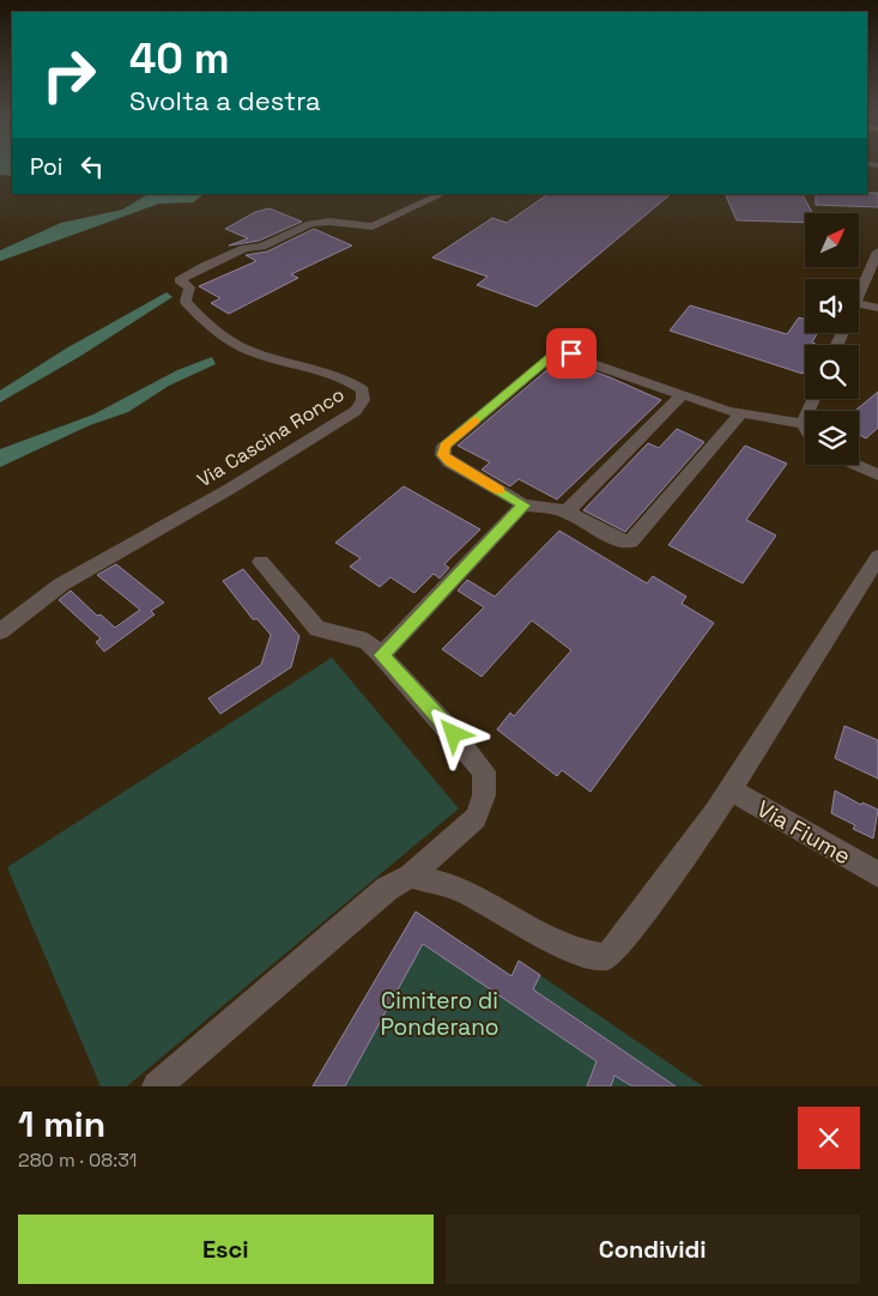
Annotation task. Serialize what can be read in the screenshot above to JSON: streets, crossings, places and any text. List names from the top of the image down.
{
  "streets": {
    "street": ["Via Cascina Ronco", "Via Fiume"]
  },
  "parks": ["Cimitero di Ponderano"],
  "north": "top right",
  "page": {
    "turn": ["40 m", "Svolta a destra"],
    "then": "Poi",
    "heading": ["1 min", "280 m · 08:31"],
    "buttons": ["Esci", "Condividi"]
  }
}
